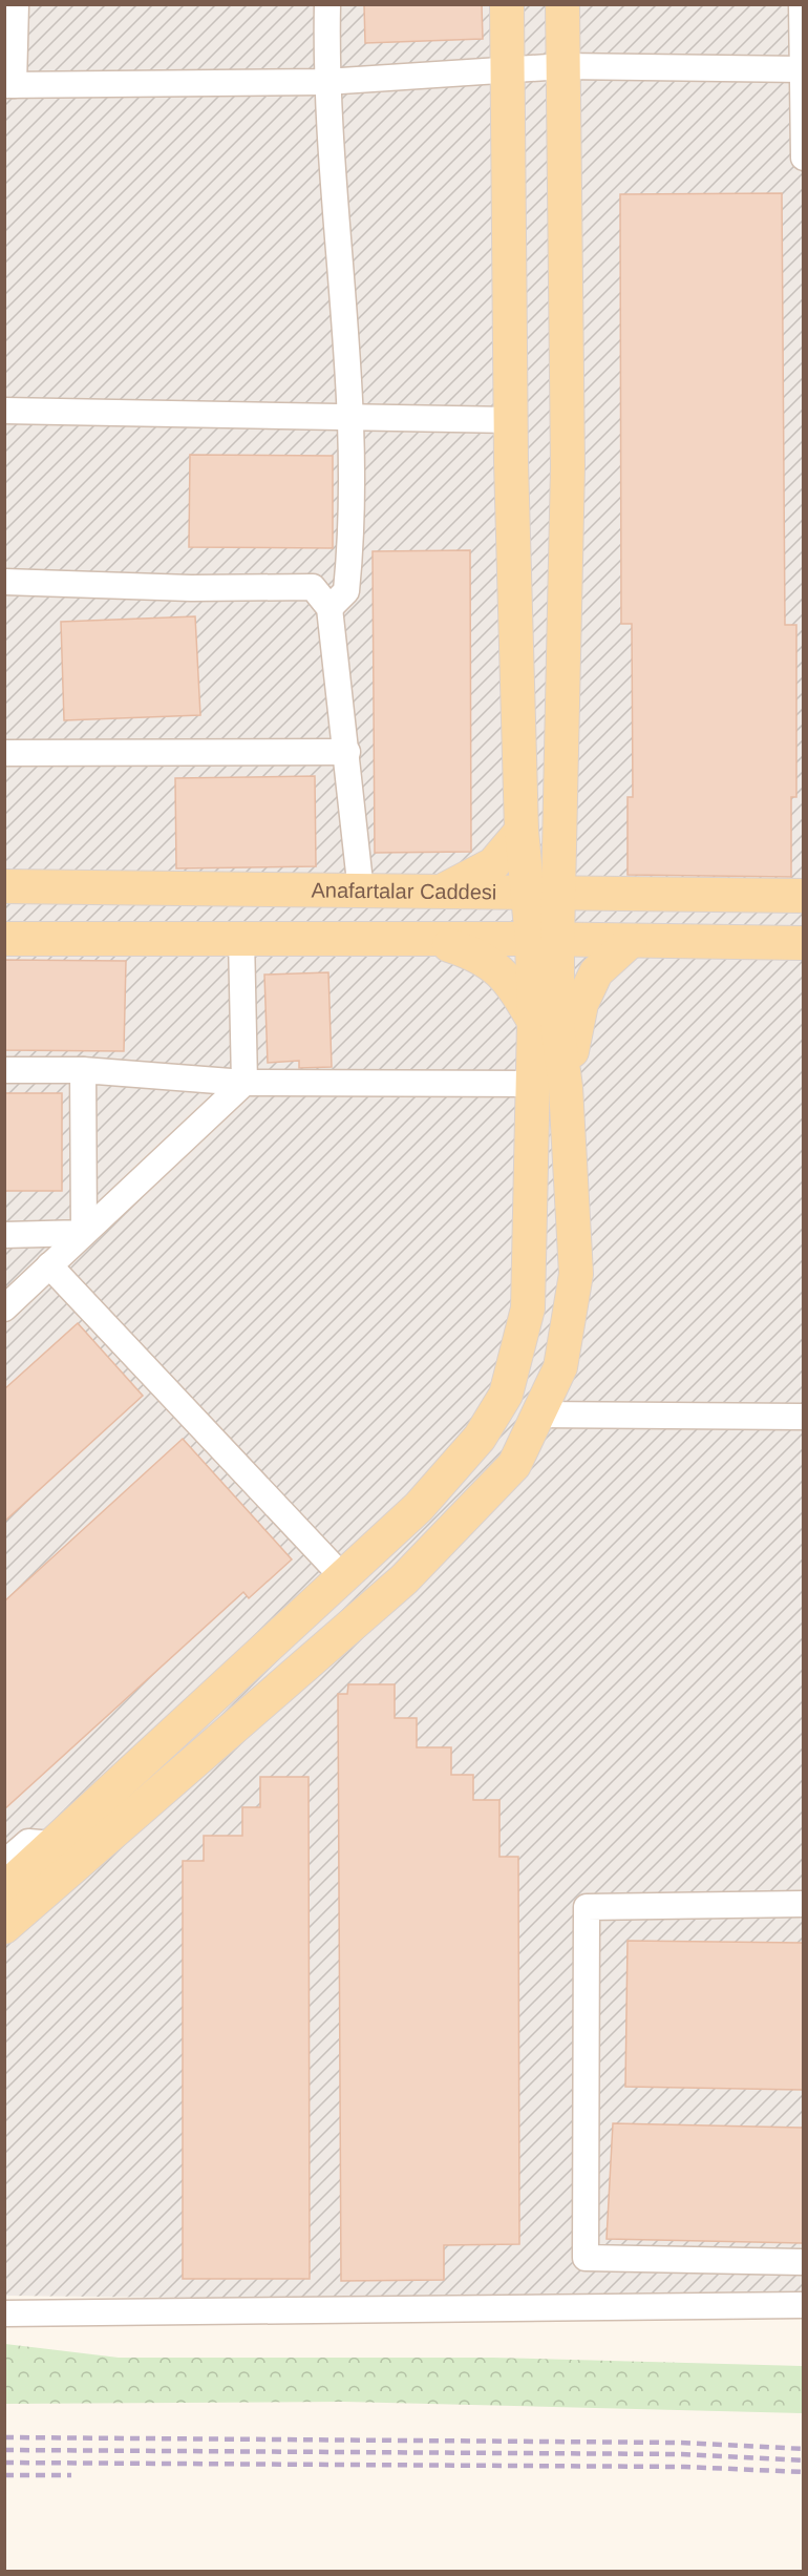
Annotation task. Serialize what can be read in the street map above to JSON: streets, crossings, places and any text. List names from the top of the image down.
{
  "streets": {
    "main road": ["Anafartalar Caddesi"]
  }
}
